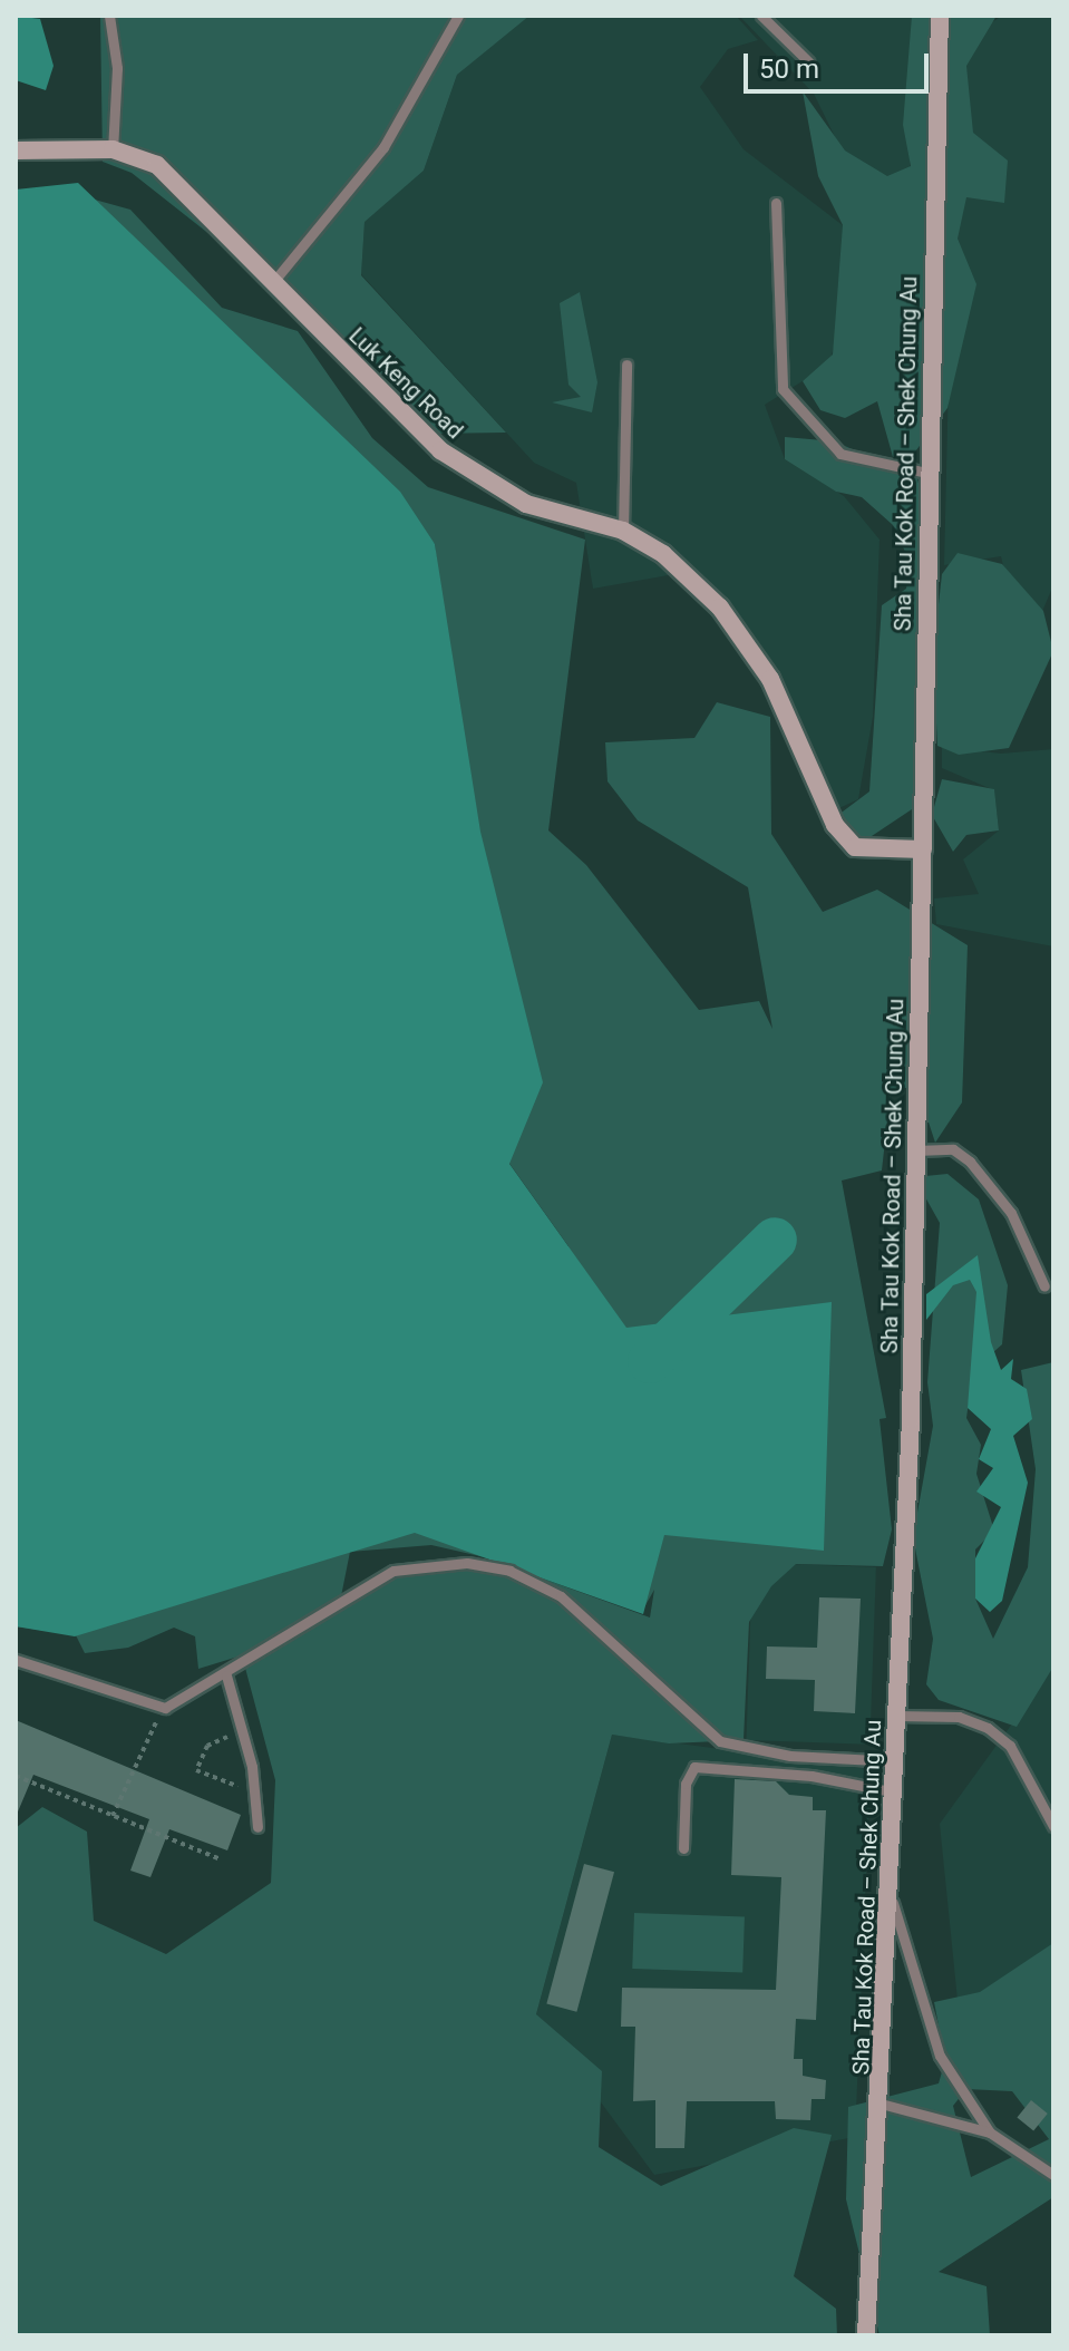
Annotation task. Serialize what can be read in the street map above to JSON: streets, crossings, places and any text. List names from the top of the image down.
{
  "streets": {
    "main road": ["Luk Keng Road", "Sha Tau Kok Road – Shek Chung Au"]
  },
  "crossings": [
    ["Luk Keng Road", "Sha Tau Kok Road – Shek Chung Au"]
  ],
  "scale_bar": "50 m"
}
